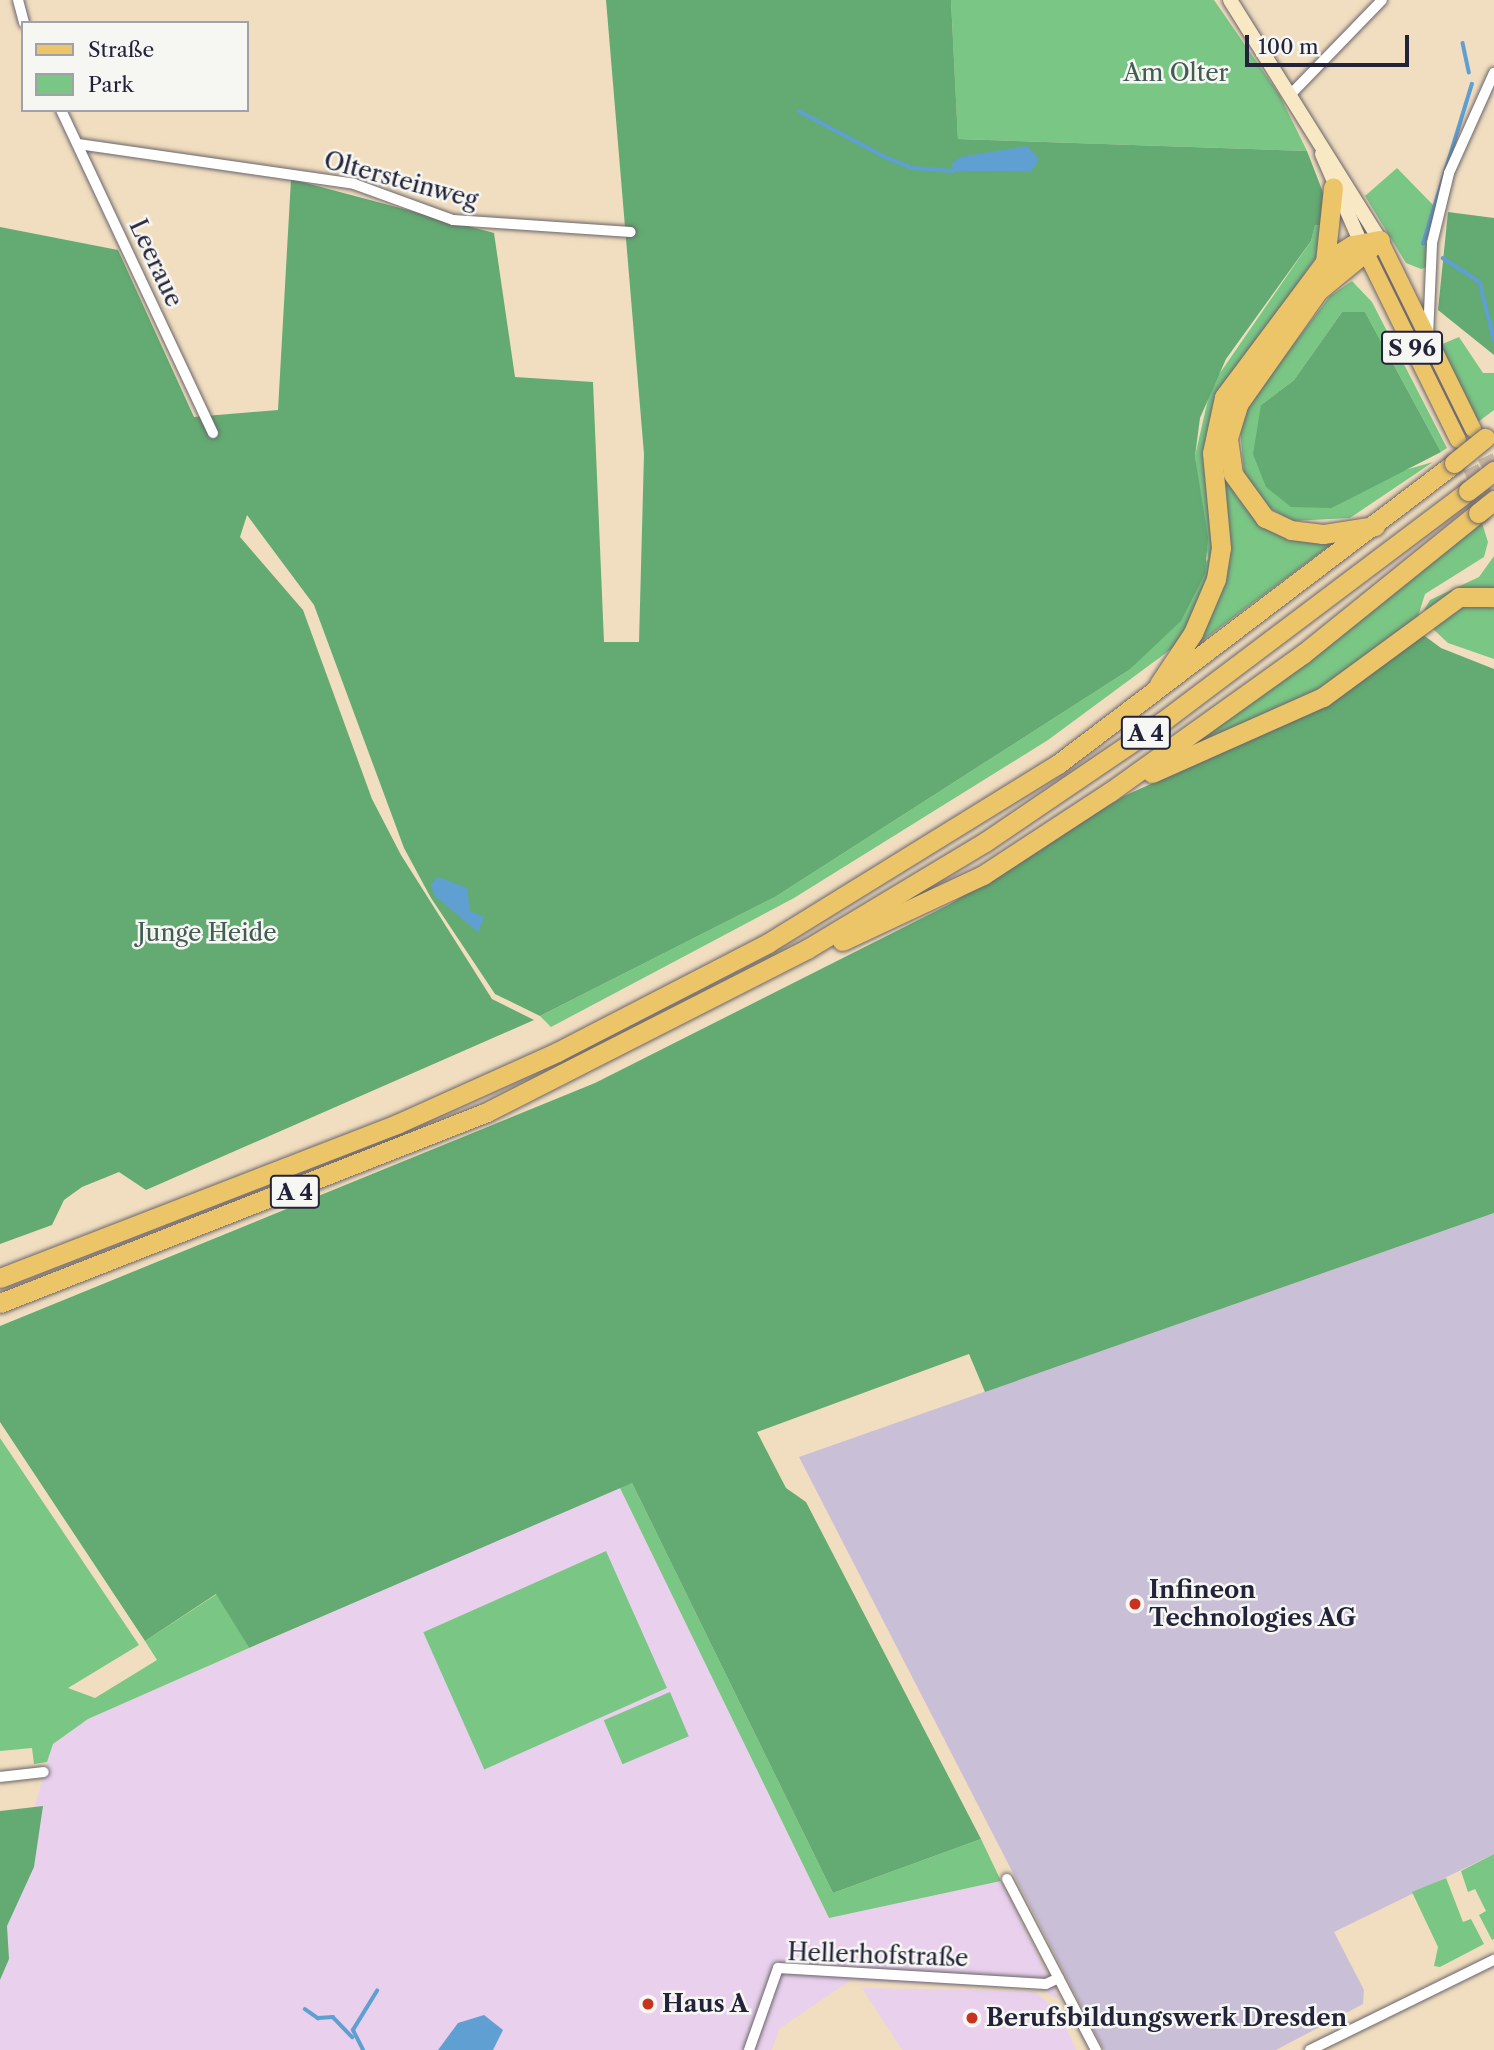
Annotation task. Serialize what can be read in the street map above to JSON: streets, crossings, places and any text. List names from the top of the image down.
{
  "streets": {
    "highway": ["A 4"],
    "main road": ["S 96"],
    "street": ["Oltersteinweg", "Leeraue", "Hellerhofstraße"]
  },
  "crossings": [
    ["Oltersteinweg", "Leeraue"],
    ["S 96", "A 4"]
  ],
  "parks": ["Am Olter", "Junge Heide"],
  "places": ["Infineon Technologies AG", "Haus A", "Berufsbildungswerk Dresden"],
  "legend": ["Straße", "Park"],
  "scale_bar": "100 m"
}
